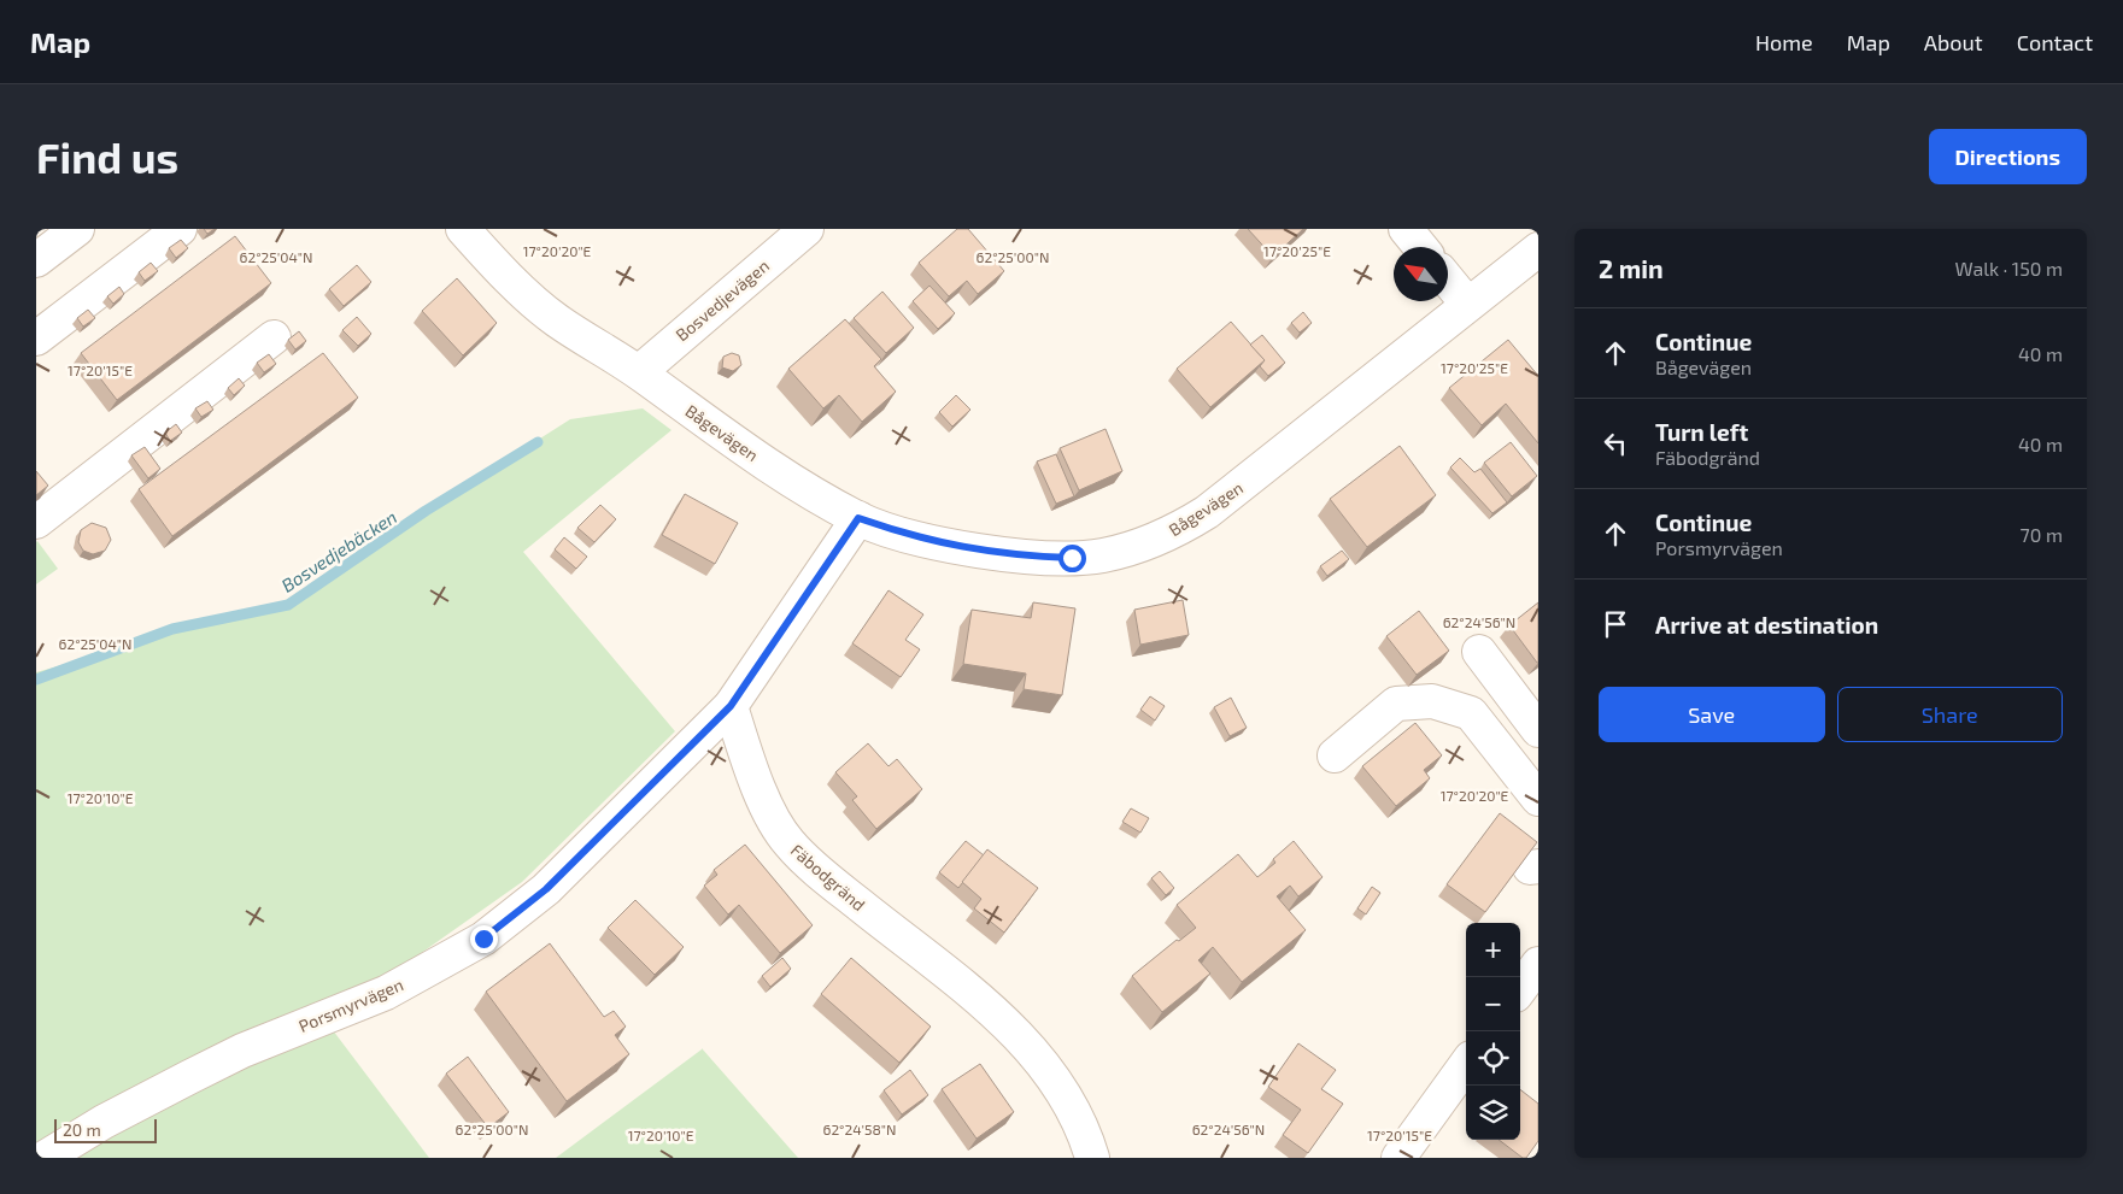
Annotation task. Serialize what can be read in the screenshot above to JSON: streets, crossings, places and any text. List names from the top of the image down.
{
  "streets": {
    "street": [
      "Bosvedjevägen",
      "Bågevägen",
      "Fäbodgränd",
      "Porsmyrvägen"
    ]
  },
  "crossings": [
    ["Bosvedjevägen", "Bågevägen"],
    ["Fäbodgränd", "Porsmyrvägen"]
  ],
  "water": ["Bosvedjebäcken"],
  "scale_bar": "20 m",
  "north": "top left",
  "page": {
    "header": "Map",
    "nav": [
      "Home",
      "Map",
      "About",
      "Contact"
    ],
    "buttons": [
      "Directions",
      ["Save", "Share"]
    ],
    "title": "Find us",
    "heading": ["2 min", "Walk · 150 m"],
    "list": [
      ["Continue", "Bågevägen", "40 m"],
      ["Turn left", "Fäbodgränd", "40 m"],
      ["Continue", "Porsmyrvägen", "70 m"],
      "Arrive at destination"
    ],
    "map_buttons": ["+", "−"],
    "scale": "20 m"
  },
  "coordinates": [
    "17°20'20\"E",
    "17°20'25\"E",
    "62°25'00\"N",
    "62°25'04\"N",
    "17°20'15\"E",
    "62°24'56\"N",
    "17°20'10\"E",
    "62°24'58\"N"
  ]
}
